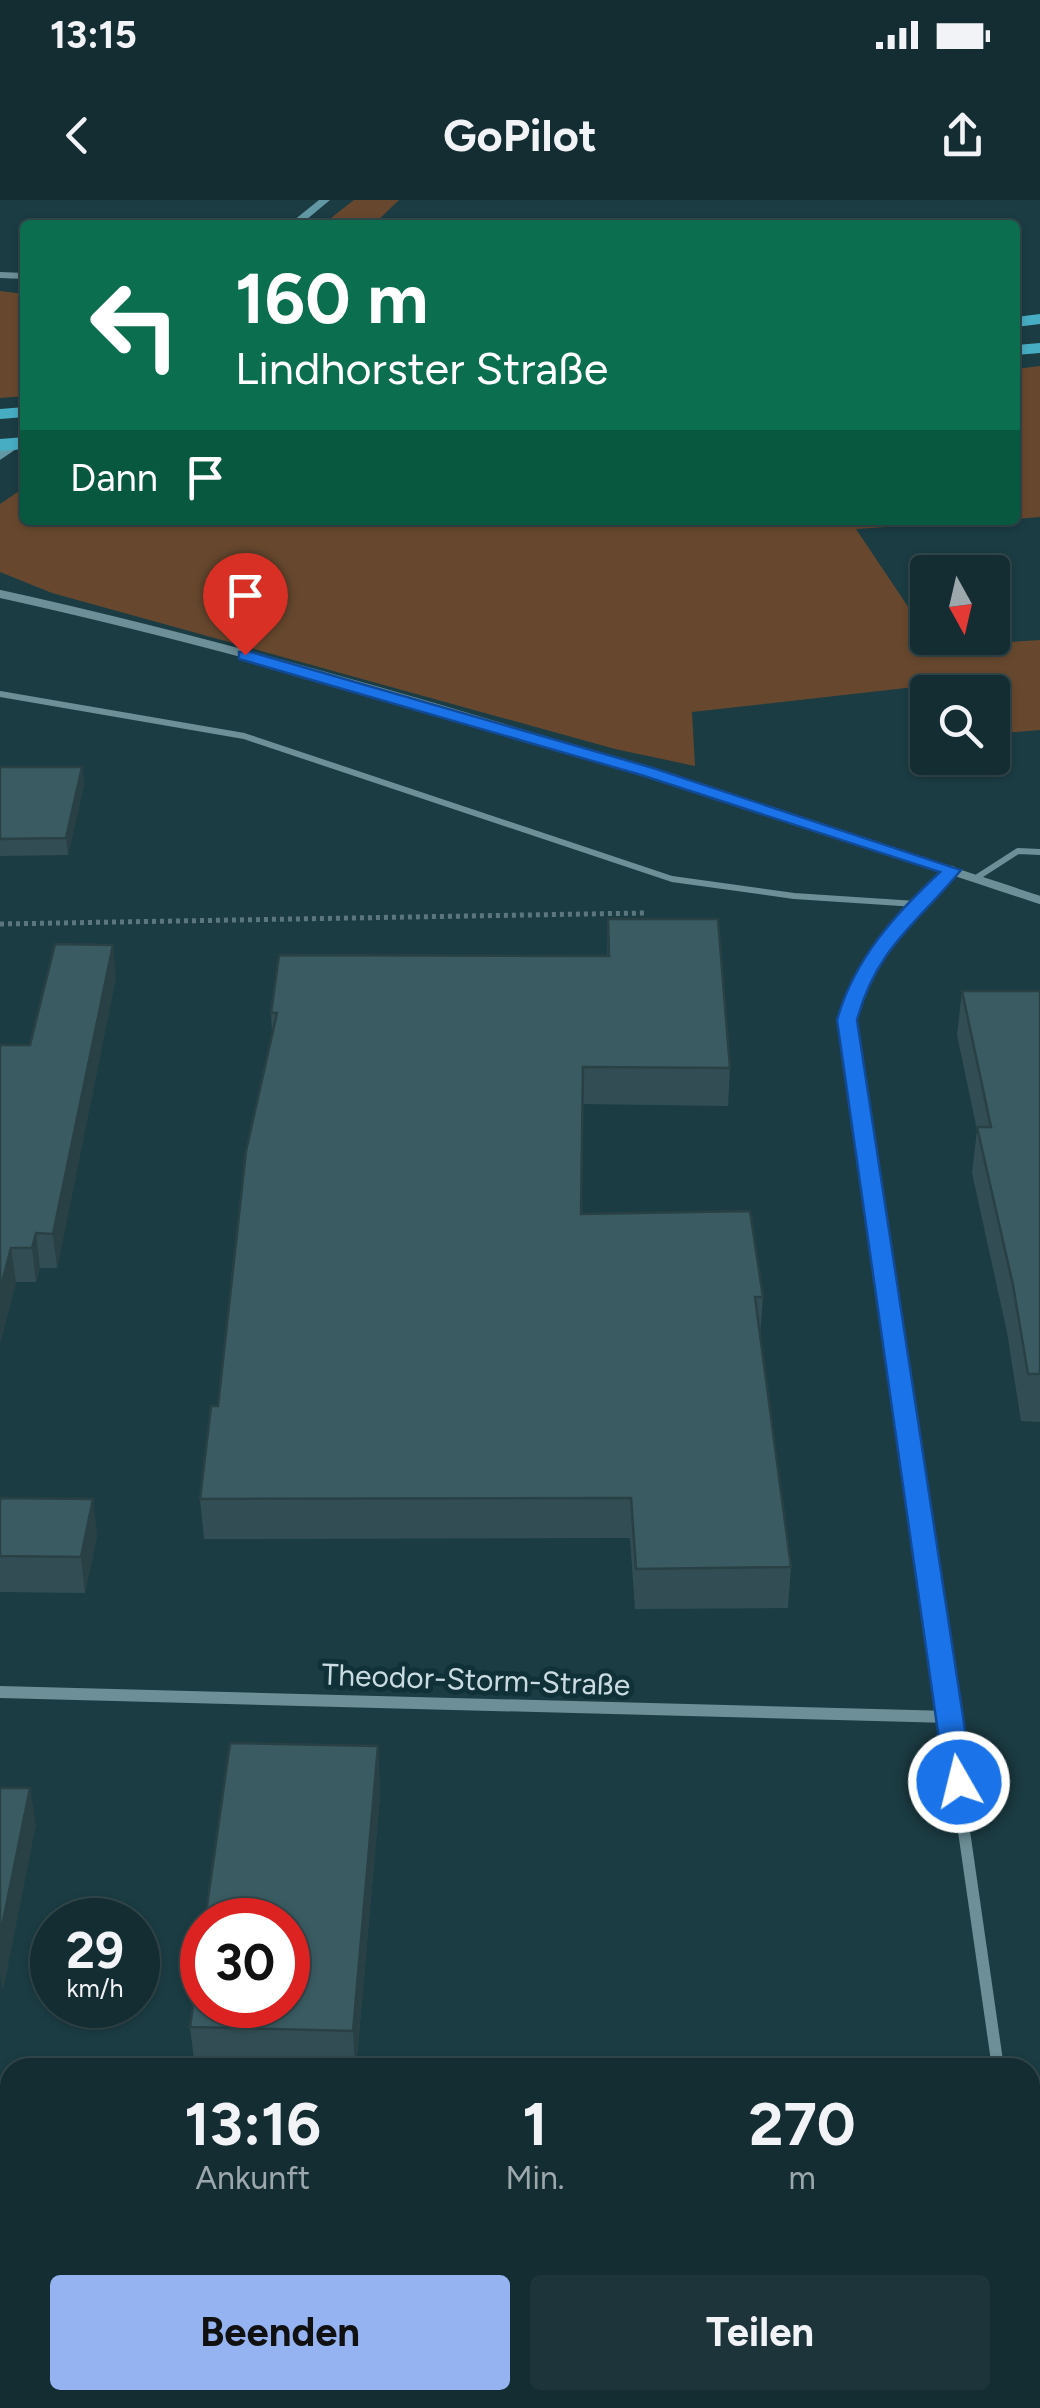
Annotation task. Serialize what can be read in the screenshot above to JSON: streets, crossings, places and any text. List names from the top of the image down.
{
  "streets": {
    "street": ["Theodor-Storm-Straße"]
  },
  "north": "bottom",
  "page": {
    "status": "13:15",
    "header": "GoPilot",
    "turn": ["160 m", "Lindhorster Straße"],
    "then": "Dann",
    "speed": "29 km/h",
    "limit": "30",
    "eta": [
      "13:16",
      "Ankunft",
      "1",
      "Min.",
      "270",
      "m"
    ],
    "buttons": ["Beenden", "Teilen"]
  }
}
